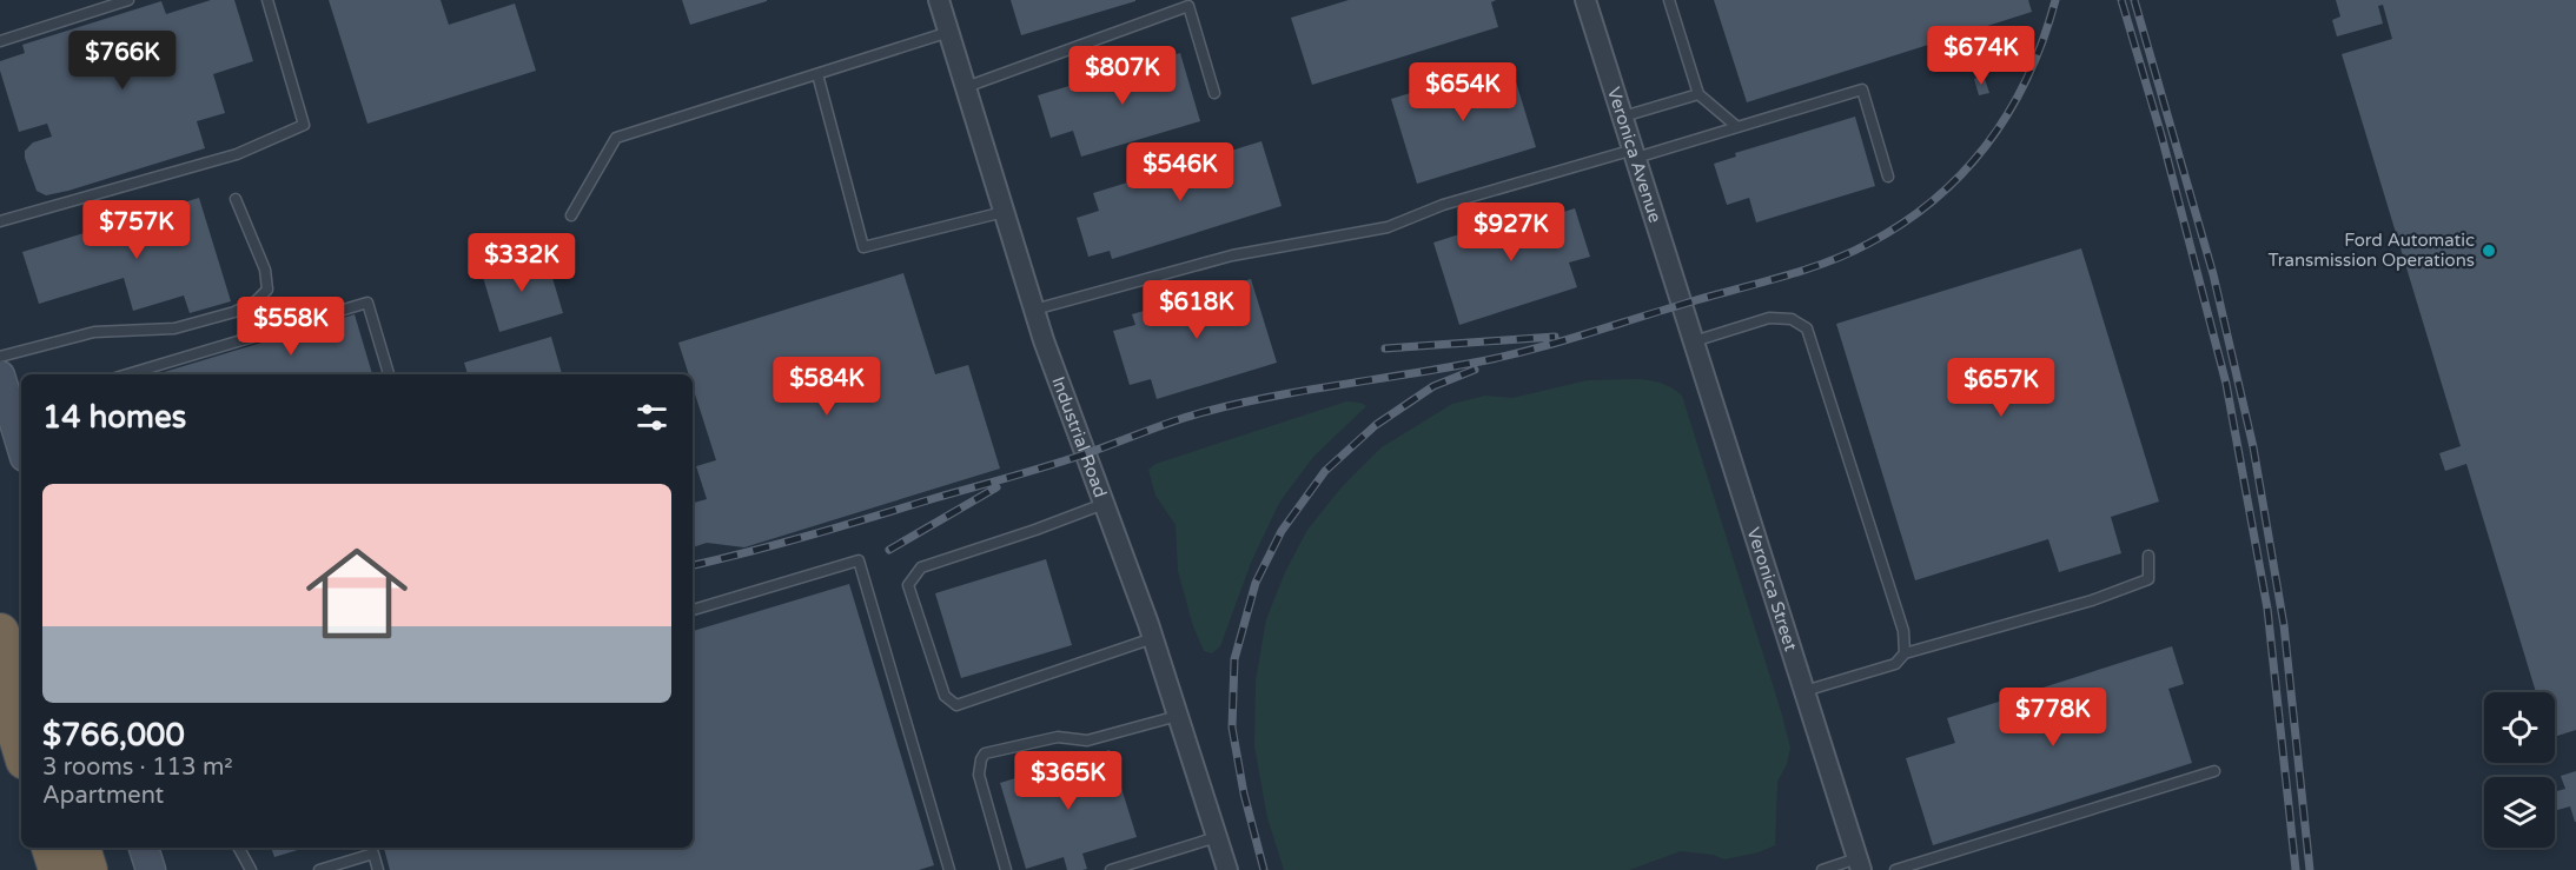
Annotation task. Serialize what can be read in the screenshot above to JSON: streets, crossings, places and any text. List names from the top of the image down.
{
  "streets": {
    "street": ["Veronica Avenue", "Industrial Road", "Veronica Street"]
  },
  "crossings": [
    ["Veronica Avenue", "Veronica Street"]
  ],
  "places": ["Ford Automatic Transmission Operations"],
  "page": {
    "price": [
      "$674K",
      "$766K",
      "$807K",
      "$654K",
      "$546K",
      "$757K",
      "$927K",
      "$332K",
      "$618K",
      "$558K",
      "$584K",
      "$657K",
      "$778K",
      "$365K"
    ],
    "heading": "14 homes",
    "list": [
      {
        "name": "$766,000",
        "note": "3 rooms · 113 m² · Apartment"
      }
    ]
  }
}
